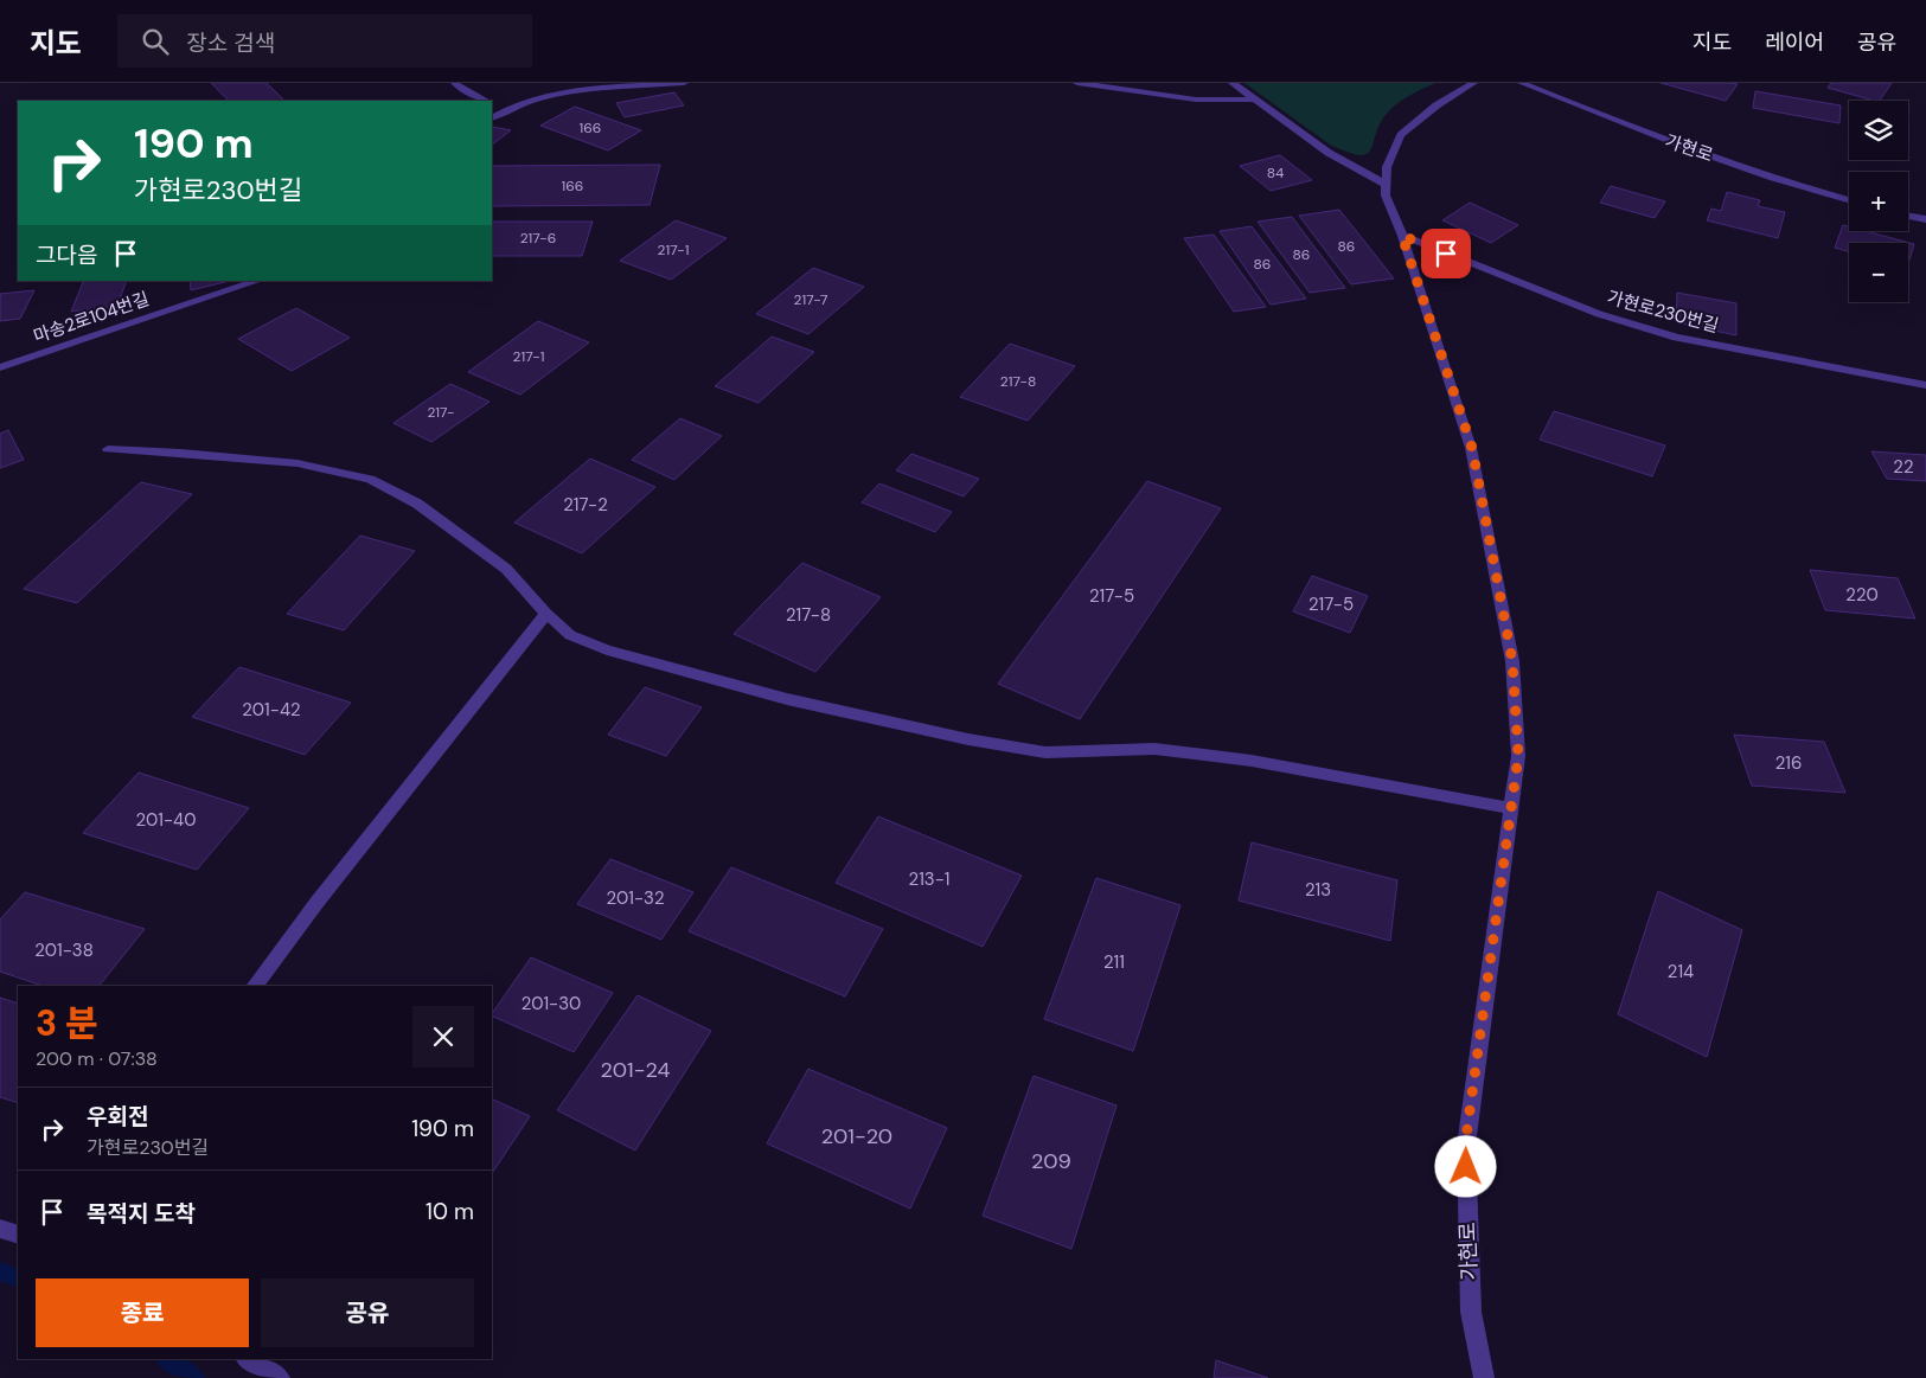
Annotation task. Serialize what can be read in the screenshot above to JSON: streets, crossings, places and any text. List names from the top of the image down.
{
  "streets": {
    "street": ["가현로", "가현로230번길", "마송2로104번길"]
  },
  "crossings": [
    ["가현로", "가현로230번길"]
  ],
  "house_numbers": [
    "166",
    "84",
    "166",
    "217-6",
    "86",
    "217-1",
    "86",
    "86",
    "217-7",
    "217-1",
    "217-8",
    "217-",
    "22",
    "217-2",
    "220",
    "217-5",
    "217-5",
    "217-8",
    "201-42",
    "216",
    "201-40",
    "213-1",
    "213",
    "201-32",
    "201-38",
    "211",
    "214",
    "201-30",
    "201-24",
    "201-20",
    "209"
  ],
  "page": {
    "header": "지도",
    "search": "장소 검색",
    "nav": ["지도", "레이어", "공유"],
    "map_buttons": ["+", "−"],
    "turn": ["190 m", "가현로230번길"],
    "then": "그다음",
    "heading": ["3 분", "200 m · 07:38"],
    "list": [
      {
        "name": "우회전",
        "note": "가현로230번길",
        "value": "190 m"
      },
      {
        "name": "목적지 도착",
        "value": "10 m"
      }
    ],
    "buttons": ["종료", "공유"]
  }
}
